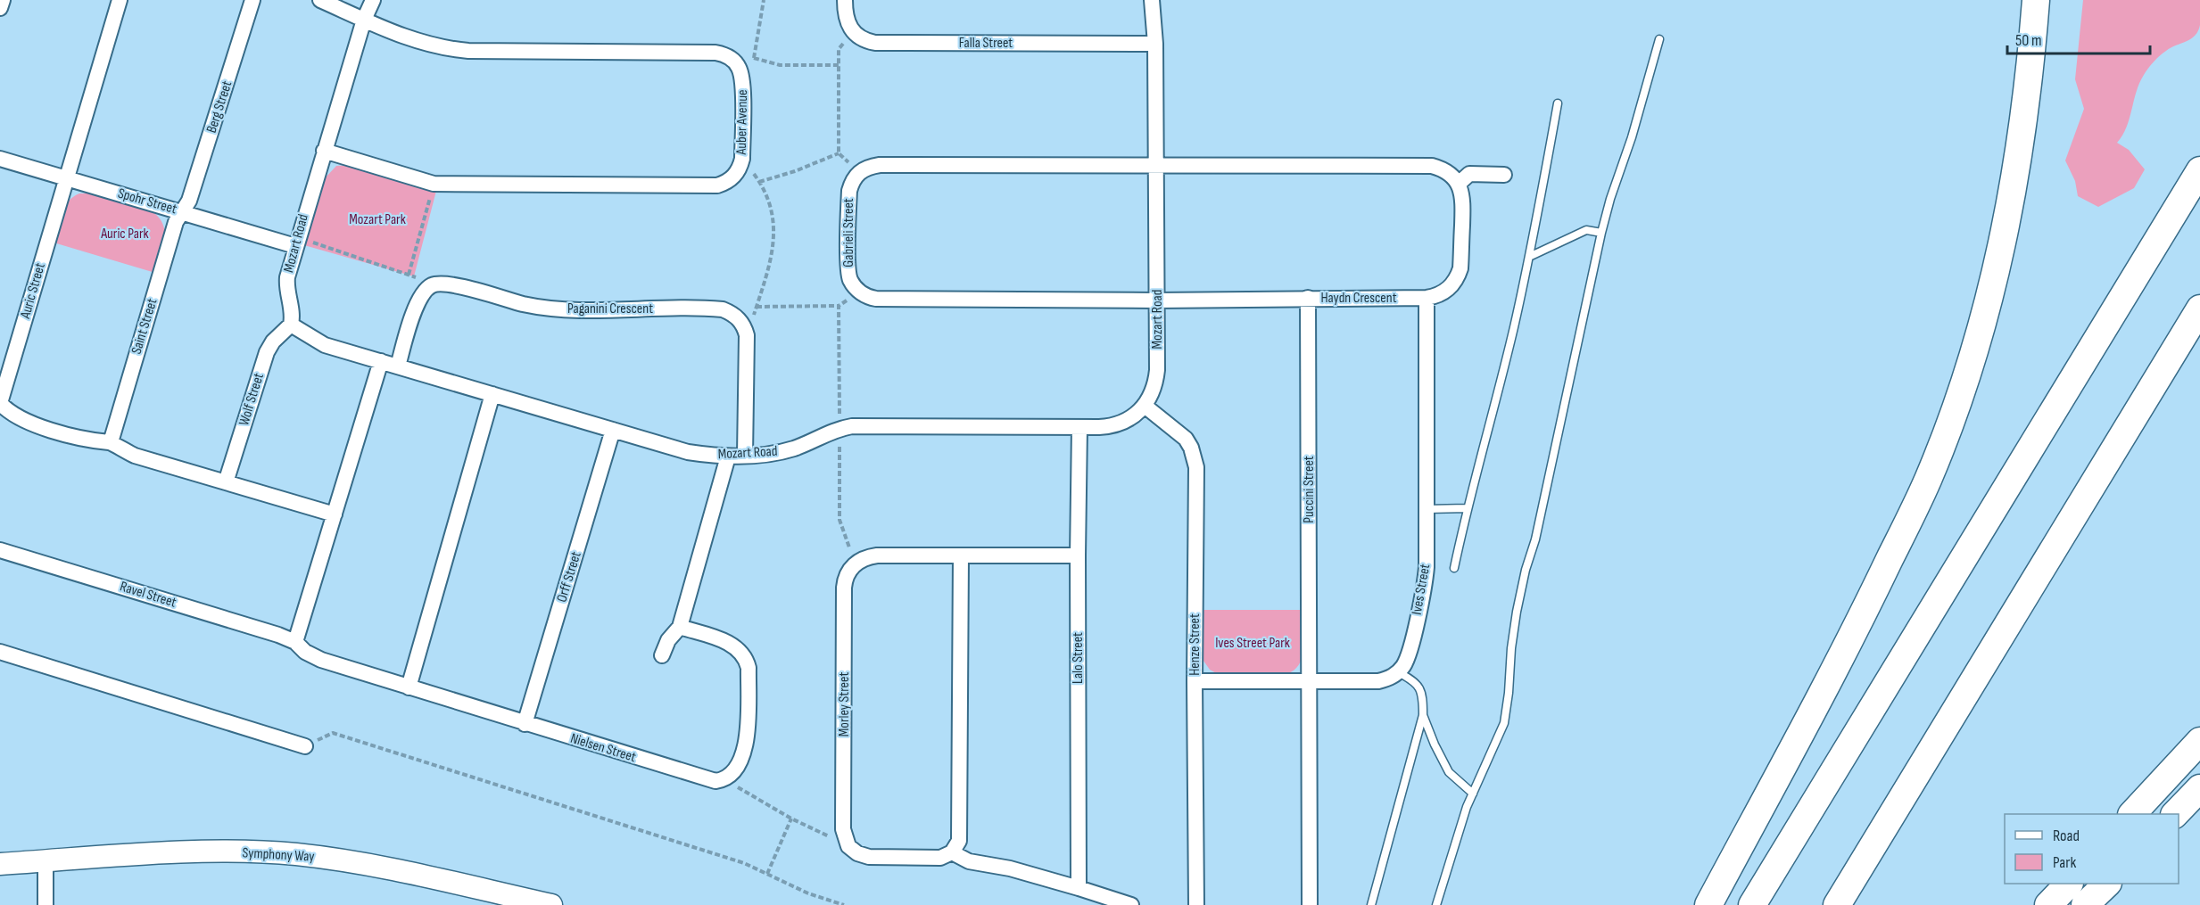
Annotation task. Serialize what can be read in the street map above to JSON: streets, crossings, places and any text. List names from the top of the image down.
{
  "streets": {
    "main road": ["Symphony Way"],
    "street": [
      "Falla Street",
      "Berg Street",
      "Auber Avenue",
      "Spohr Street",
      "Gabrieli Street",
      "Mozart Road",
      "Auric Street",
      "Haydn Crescent",
      "Paganini Crescent",
      "Saint Street",
      "Wolf Street",
      "Puccini Street",
      "Orff Street",
      "Ives Street",
      "Ravel Street",
      "Henze Street",
      "Lalo Street",
      "Morley Street",
      "Nielsen Street"
    ]
  },
  "crossings": [
    ["Falla Street", "Mozart Road"],
    ["Berg Street", "Spohr Street"],
    ["Berg Street", "Saint Street"],
    ["Auber Avenue", "Mozart Road"],
    ["Spohr Street", "Mozart Road"],
    ["Spohr Street", "Auric Street"],
    ["Spohr Street", "Saint Street"],
    ["Gabrieli Street", "Mozart Road"],
    ["Gabrieli Street", "Haydn Crescent"],
    ["Mozart Road", "Haydn Crescent"],
    ["Mozart Road", "Wolf Street"],
    ["Mozart Road", "Orff Street"],
    ["Mozart Road", "Henze Street"],
    ["Mozart Road", "Lalo Street"],
    ["Haydn Crescent", "Puccini Street"],
    ["Haydn Crescent", "Ives Street"],
    ["Orff Street", "Nielsen Street"],
    ["Ravel Street", "Nielsen Street"],
    ["Lalo Street", "Morley Street"]
  ],
  "parks": ["Mozart Park", "Auric Park", "Ives Street Park"],
  "legend": ["Road", "Park"],
  "scale_bar": "50 m"
}
